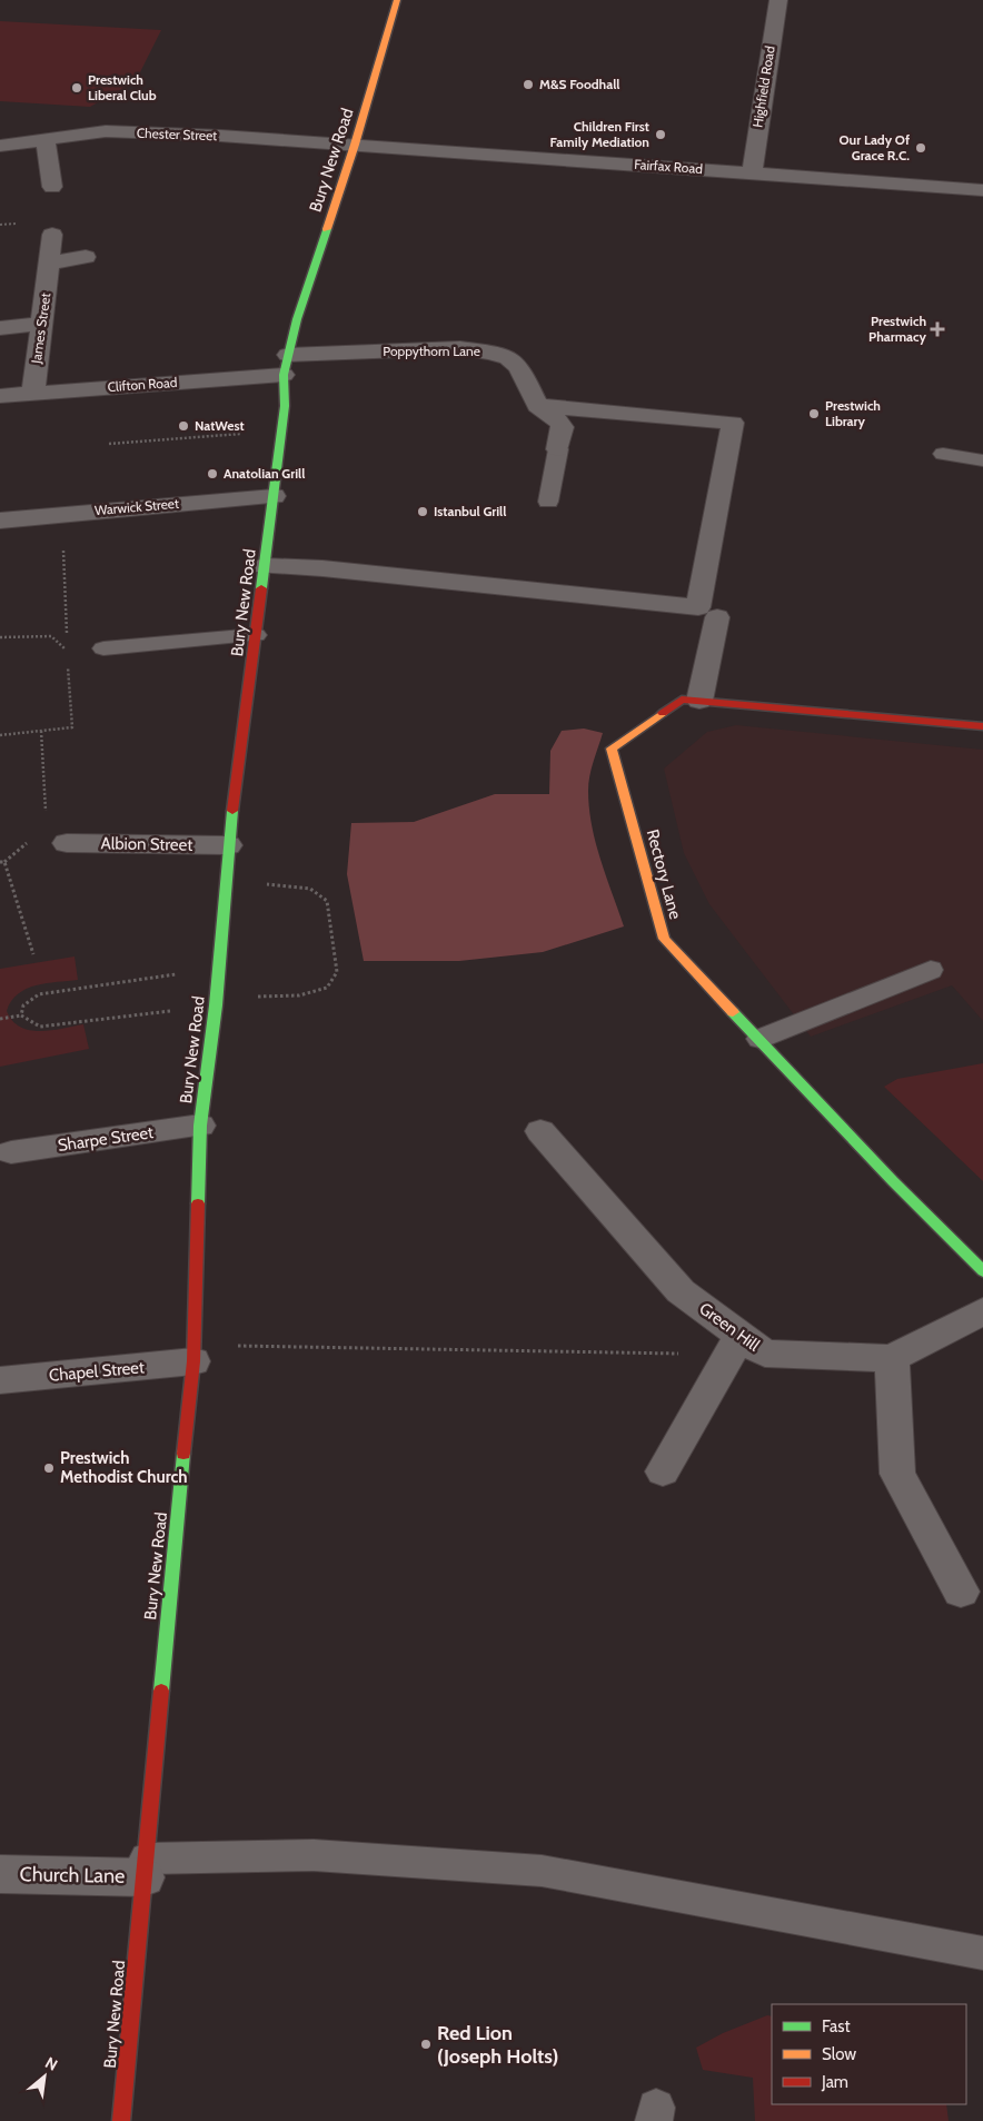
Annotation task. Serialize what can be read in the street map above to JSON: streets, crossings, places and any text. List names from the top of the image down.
{
  "streets": {
    "main road": ["Bury New Road", "Rectory Lane"],
    "street": [
      "Highfield Road",
      "Chester Street",
      "Fairfax Road",
      "James Street",
      "Poppythorn Lane",
      "Clifton Road",
      "Warwick Street",
      "Albion Street",
      "Sharpe Street",
      "Green Hill",
      "Chapel Street",
      "Church Lane"
    ]
  },
  "crossings": [
    ["Highfield Road", "Fairfax Road"],
    ["Chester Street", "Bury New Road"],
    ["Chester Street", "Fairfax Road"],
    ["Bury New Road", "Fairfax Road"],
    ["Bury New Road", "Poppythorn Lane"],
    ["Bury New Road", "Clifton Road"],
    ["Bury New Road", "Warwick Street"],
    ["Bury New Road", "Albion Street"],
    ["Bury New Road", "Sharpe Street"],
    ["Bury New Road", "Chapel Street"],
    ["Bury New Road", "Church Lane"],
    ["James Street", "Clifton Road"],
    ["Poppythorn Lane", "Clifton Road"]
  ],
  "places": {
    "other": [
      "M&S Foodhall",
      "Prestwich Liberal Club",
      "Children First Family Mediation",
      "Our Lady Of Grace R.C.",
      "Prestwich Library",
      "NatWest",
      "Anatolian Grill",
      "Istanbul Grill",
      "Prestwich Methodist Church",
      "Red Lion (Joseph Holts)"
    ],
    "health": ["Prestwich Pharmacy"]
  },
  "legend": ["Fast", "Slow", "Jam"],
  "north": "top right"
}
